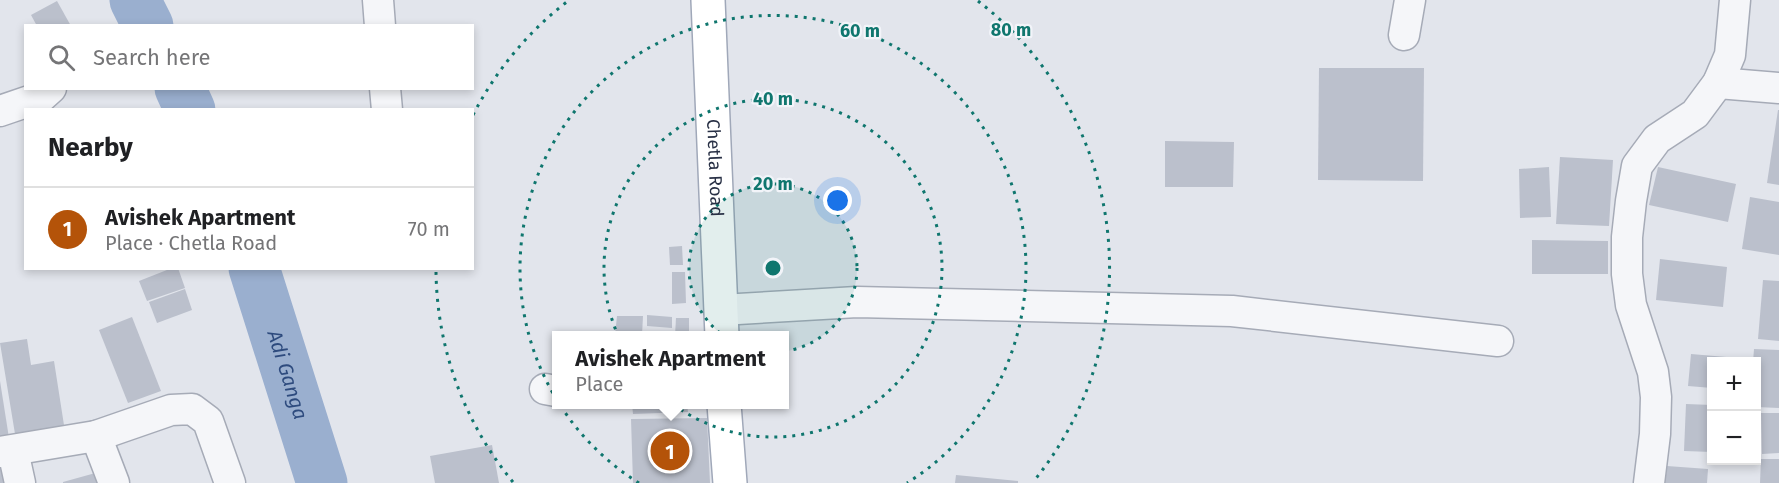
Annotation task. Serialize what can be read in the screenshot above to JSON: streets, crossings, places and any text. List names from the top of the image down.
{
  "streets": {
    "main road": ["Chetla Road"]
  },
  "water": ["Adi Ganga"],
  "page": {
    "search": "Search here",
    "heading": "Nearby",
    "list": [
      {
        "mark": "1",
        "name": "Avishek Apartment",
        "note": "Place · Chetla Road",
        "value": "70 m"
      }
    ],
    "popup": ["Avishek Apartment", "Place"],
    "map_buttons": ["+", "−"],
    "pins": "1"
  },
  "rings": [
    "80 m",
    "60 m",
    "40 m",
    "20 m"
  ]
}
